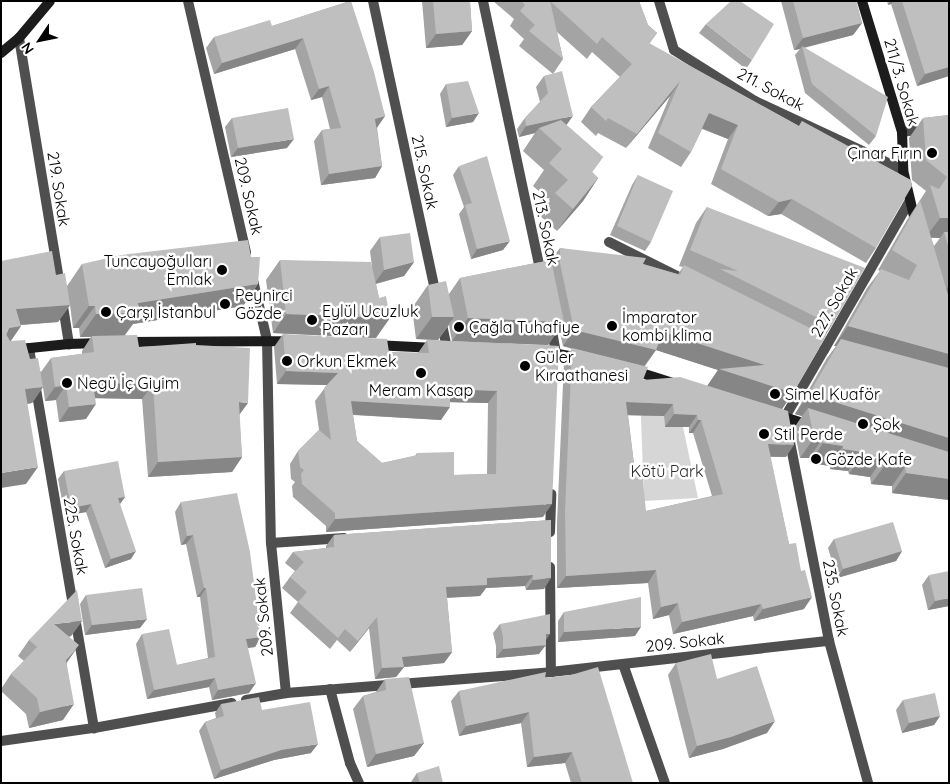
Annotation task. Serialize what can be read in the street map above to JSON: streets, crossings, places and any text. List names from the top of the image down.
{
  "streets": {
    "main road": ["211/3. Sokak"],
    "street": [
      "211. Sokak",
      "215. Sokak",
      "219. Sokak",
      "209. Sokak",
      "213. Sokak",
      "227. Sokak",
      "225. Sokak",
      "235. Sokak"
    ]
  },
  "crossings": [
    ["211/3. Sokak", "211. Sokak"],
    ["211/3. Sokak", "227. Sokak"],
    ["209. Sokak", "235. Sokak"],
    ["227. Sokak", "235. Sokak"]
  ],
  "parks": ["Kötü Park"],
  "places": [
    "Çınar Fırın",
    "Tuncayoğulları Emlak",
    "Peynirci Gözde",
    "Çarşı İstanbul",
    "Eylül Ucuzluk Pazarı",
    "İmparator kombi klima",
    "Çağla Tuhafiye",
    "Orkun Ekmek",
    "Güler Kıraathanesi",
    "Meram Kasap",
    "Negü İç Giyim",
    "Simel Kuaför",
    "Şok",
    "Stil Perde",
    "Gözde Kafe"
  ],
  "north": "bottom left"
}
